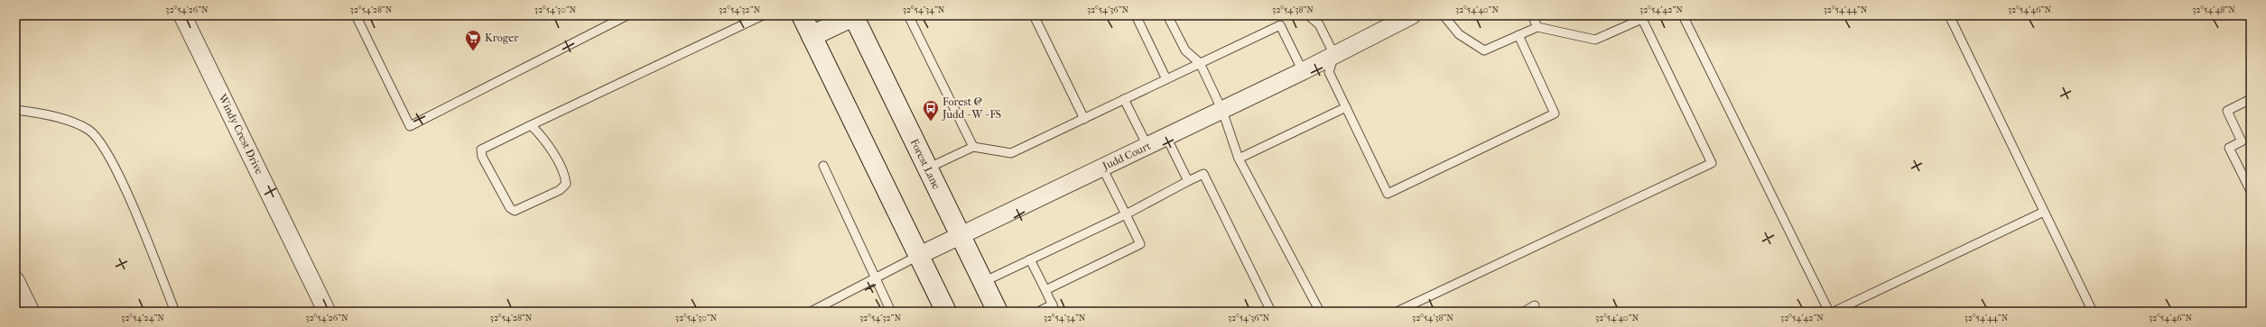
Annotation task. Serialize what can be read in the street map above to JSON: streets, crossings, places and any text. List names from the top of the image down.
{
  "streets": {
    "main road": ["Forest Lane"],
    "street": ["Windy Crest Drive", "Judd Court"]
  },
  "crossings": [
    ["Judd Court", "Forest Lane"]
  ],
  "places": {
    "supermarket": ["Kroger"],
    "bus stop": ["Forest @ Judd - W - FS"]
  },
  "coordinates": [
    "32°54'26\"N",
    "32°54'28\"N",
    "32°54'30\"N",
    "32°54'32\"N",
    "32°54'34\"N",
    "32°54'36\"N",
    "32°54'38\"N",
    "32°54'40\"N",
    "32°54'42\"N",
    "32°54'44\"N",
    "32°54'46\"N",
    "32°54'48\"N",
    "32°54'24\"N"
  ]
}
